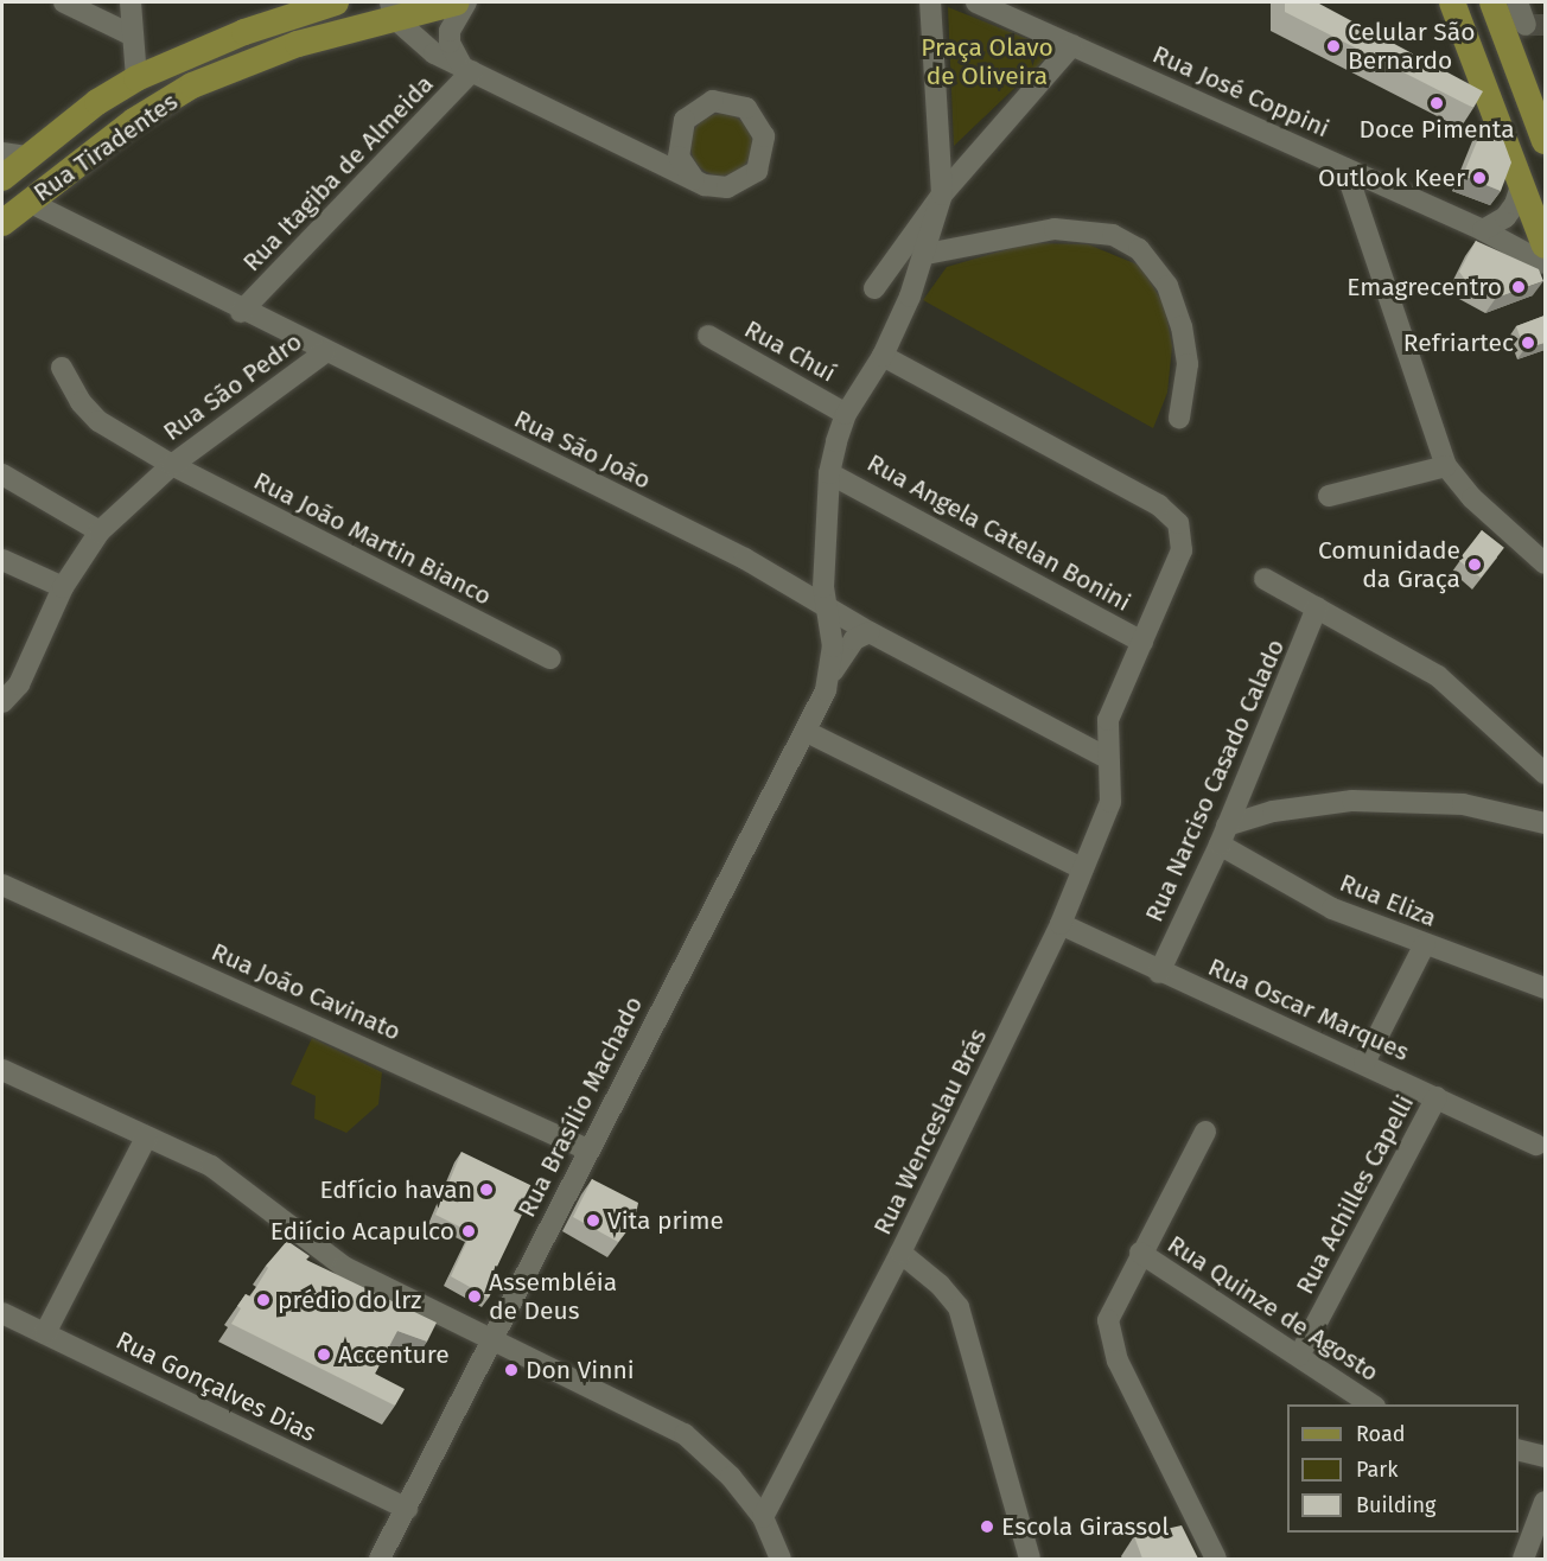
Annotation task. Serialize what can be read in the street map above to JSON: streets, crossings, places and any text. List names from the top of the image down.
{
  "streets": {
    "main road": ["Rua Tiradentes"],
    "street": [
      "Rua José Coppini",
      "Rua Itagiba de Almeida",
      "Rua Chuí",
      "Rua São Pedro",
      "Rua São João",
      "Rua Angela Catelan Bonini",
      "Rua João Martin Bianco",
      "Rua Narciso Casado Calado",
      "Rua Eliza",
      "Rua João Cavinato",
      "Rua Oscar Marques",
      "Rua Brasílio Machado",
      "Rua Wenceslau Brás",
      "Rua Achilles Capelli",
      "Rua Quinze de Agosto",
      "Rua Gonçalves Dias"
    ]
  },
  "crossings": [
    ["Rua Tiradentes", "Rua São João"],
    ["Rua Itagiba de Almeida", "Rua São João"],
    ["Rua Chuí", "Rua Brasílio Machado"],
    ["Rua São Pedro", "Rua São João"],
    ["Rua São Pedro", "Rua João Martin Bianco"],
    ["Rua São João", "Rua Brasílio Machado"],
    ["Rua São João", "Rua Wenceslau Brás"],
    ["Rua Angela Catelan Bonini", "Rua Brasílio Machado"],
    ["Rua Angela Catelan Bonini", "Rua Wenceslau Brás"],
    ["Rua Narciso Casado Calado", "Rua Eliza"],
    ["Rua Narciso Casado Calado", "Rua Oscar Marques"],
    ["Rua João Cavinato", "Rua Brasílio Machado"],
    ["Rua Oscar Marques", "Rua Wenceslau Brás"],
    ["Rua Oscar Marques", "Rua Achilles Capelli"],
    ["Rua Brasílio Machado", "Rua Wenceslau Brás"],
    ["Rua Brasílio Machado", "Rua Gonçalves Dias"],
    ["Rua Achilles Capelli", "Rua Quinze de Agosto"]
  ],
  "parks": ["Praça Olavo de Oliveira"],
  "places": [
    "Celular São Bernardo",
    "Doce Pimenta",
    "Outlook Keer",
    "Emagrecentro",
    "Refriartec",
    "Comunidade da Graça",
    "Edfício havan",
    "Vita prime",
    "Ediício Acapulco",
    "Assembléia de Deus",
    "prédio do lrz",
    "Accenture",
    "Don Vinni",
    "Escola Girassol"
  ],
  "legend": ["Road", "Park", "Building"]
}
